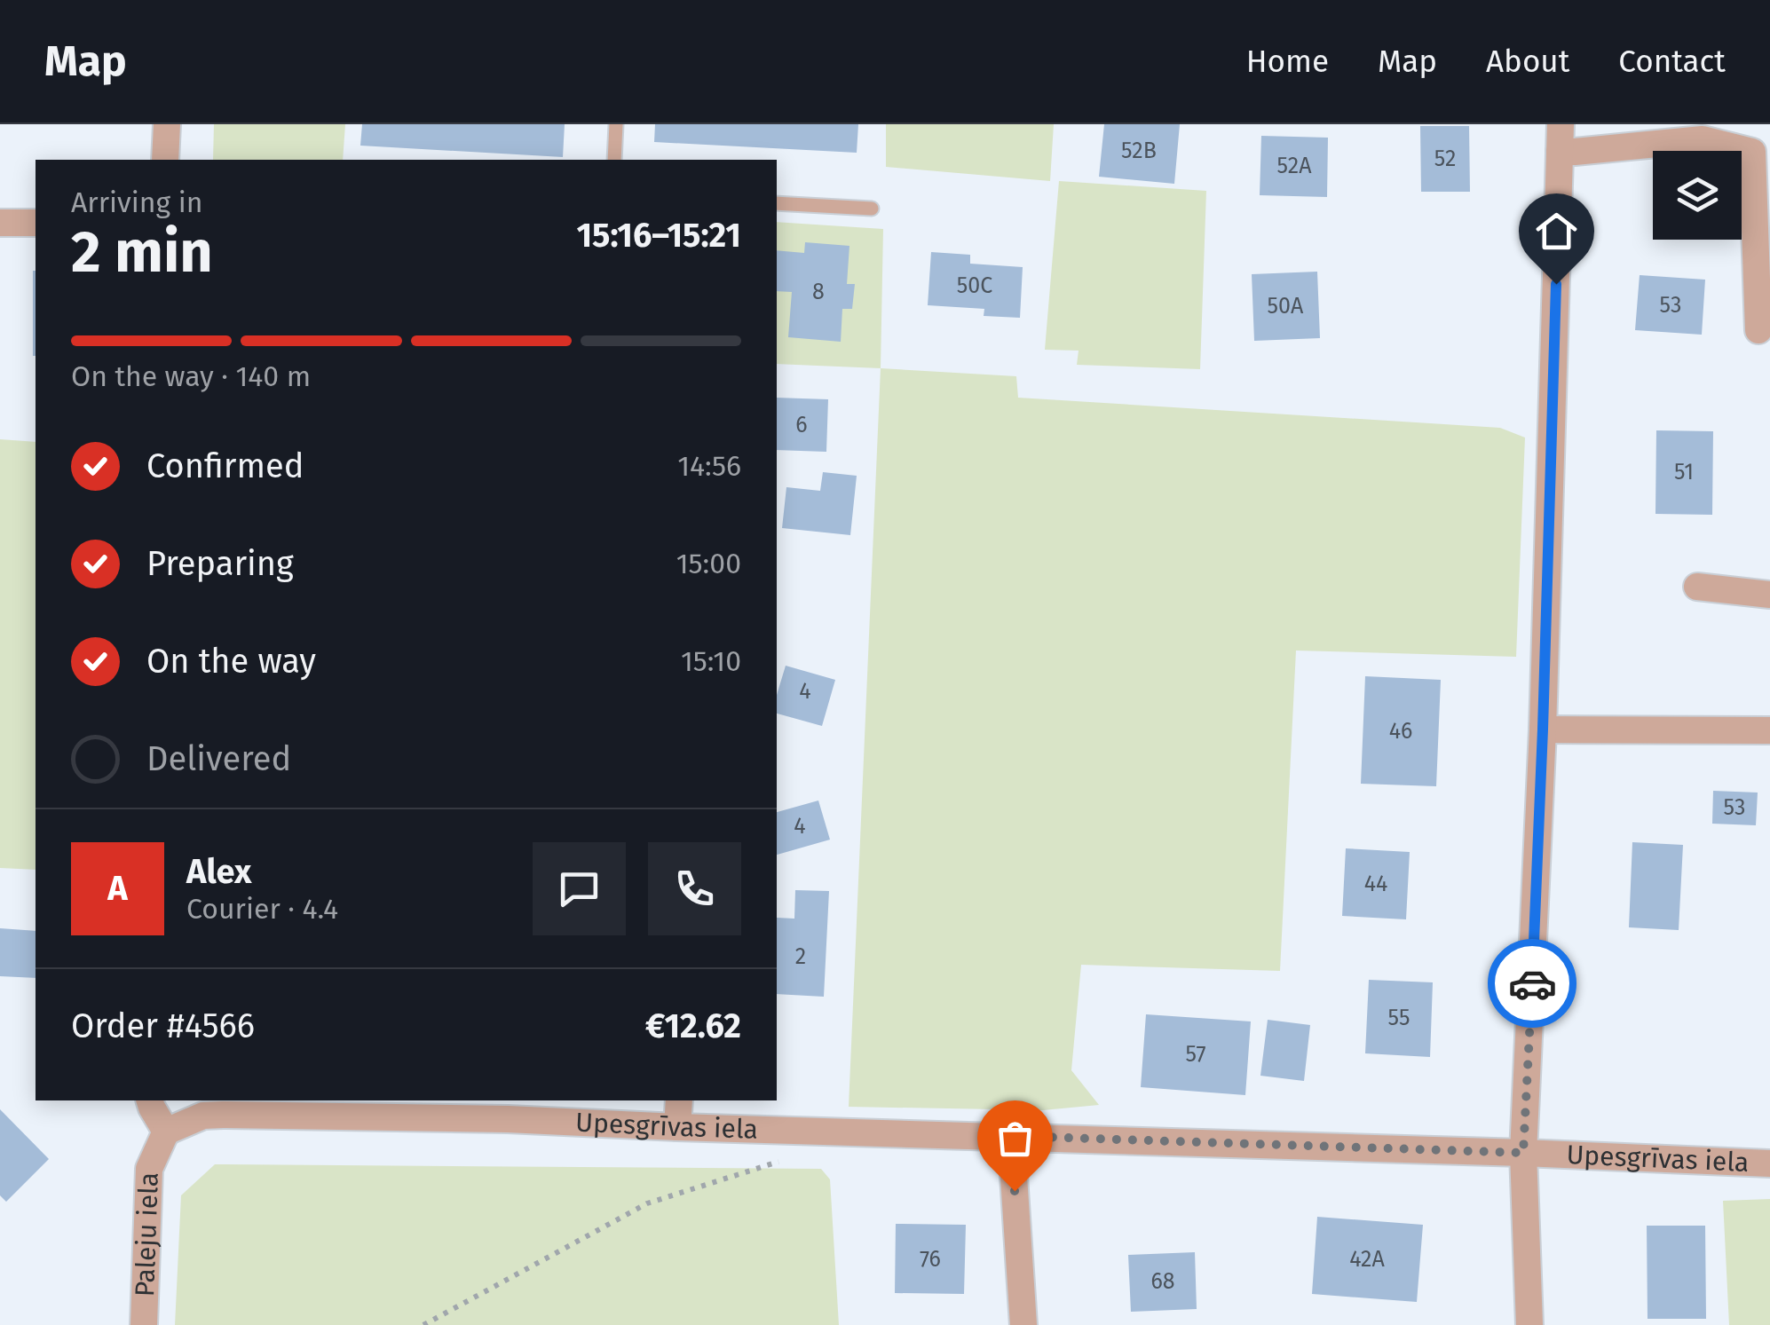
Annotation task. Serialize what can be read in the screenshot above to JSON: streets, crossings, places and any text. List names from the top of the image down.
{
  "streets": {
    "street": ["Upesgrīvas iela", "Paleju iela"]
  },
  "crossings": [
    ["Upesgrīvas iela", "Paleju iela"]
  ],
  "house_numbers": [
    "52B",
    "52",
    "52A",
    "50C",
    "8",
    "53",
    "50A",
    "6",
    "51",
    "4",
    "46",
    "53",
    "4",
    "44",
    "2",
    "55",
    "57",
    "76",
    "42A",
    "68"
  ],
  "page": {
    "header": "Map",
    "nav": [
      "Home",
      "Map",
      "About",
      "Contact"
    ],
    "heading": ["2 min", "Arriving in", "15:16–15:21"],
    "panel": [
      "Alex",
      "Courier · 4.4",
      "Order #4566",
      "€12.62"
    ],
    "bar": "On the way · 140 m",
    "list": [
      ["Confirmed", "14:56"],
      ["Preparing", "15:00"],
      ["On the way", "15:10"],
      "Delivered"
    ],
    "round": "A"
  }
}
